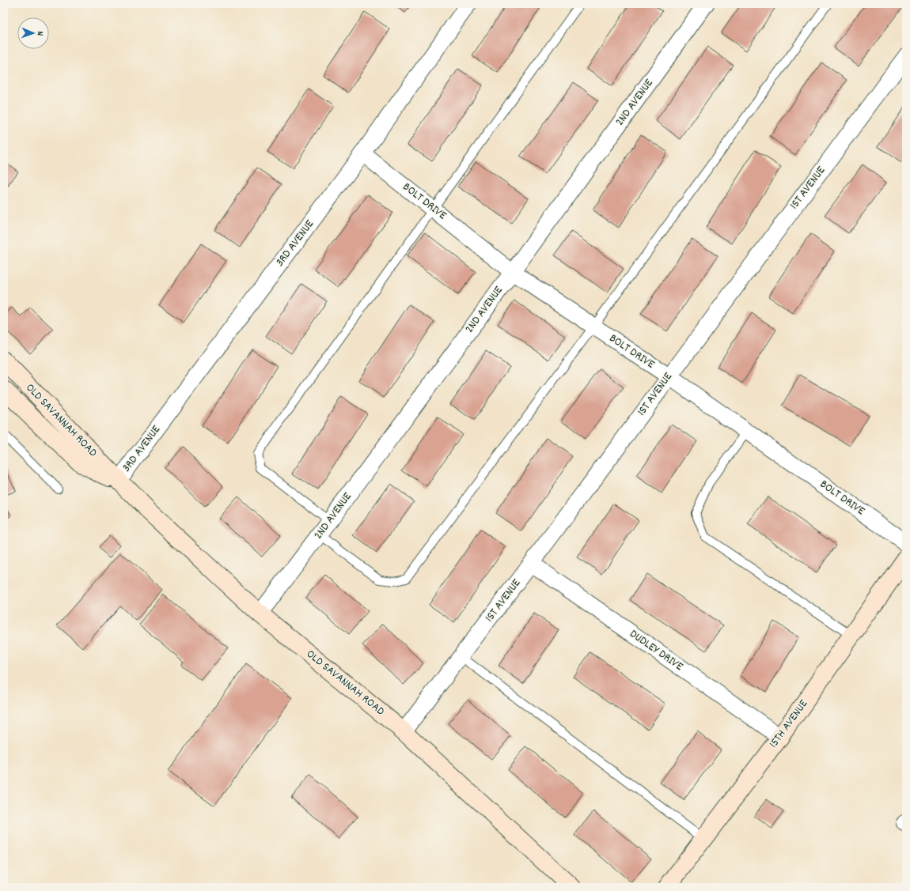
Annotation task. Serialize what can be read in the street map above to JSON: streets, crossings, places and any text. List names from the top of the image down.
{
  "streets": {
    "street": [
      "2ND AVENUE",
      "1ST AVENUE",
      "BOLT DRIVE",
      "3RD AVENUE",
      "OLD SAVANNAH ROAD",
      "DUDLEY DRIVE",
      "15TH AVENUE"
    ]
  },
  "crossings": [
    ["2ND AVENUE", "BOLT DRIVE"],
    ["2ND AVENUE", "OLD SAVANNAH ROAD"],
    ["1ST AVENUE", "BOLT DRIVE"],
    ["1ST AVENUE", "OLD SAVANNAH ROAD"],
    ["1ST AVENUE", "DUDLEY DRIVE"],
    ["BOLT DRIVE", "3RD AVENUE"],
    ["3RD AVENUE", "OLD SAVANNAH ROAD"],
    ["DUDLEY DRIVE", "15TH AVENUE"]
  ],
  "north": "right"
}
